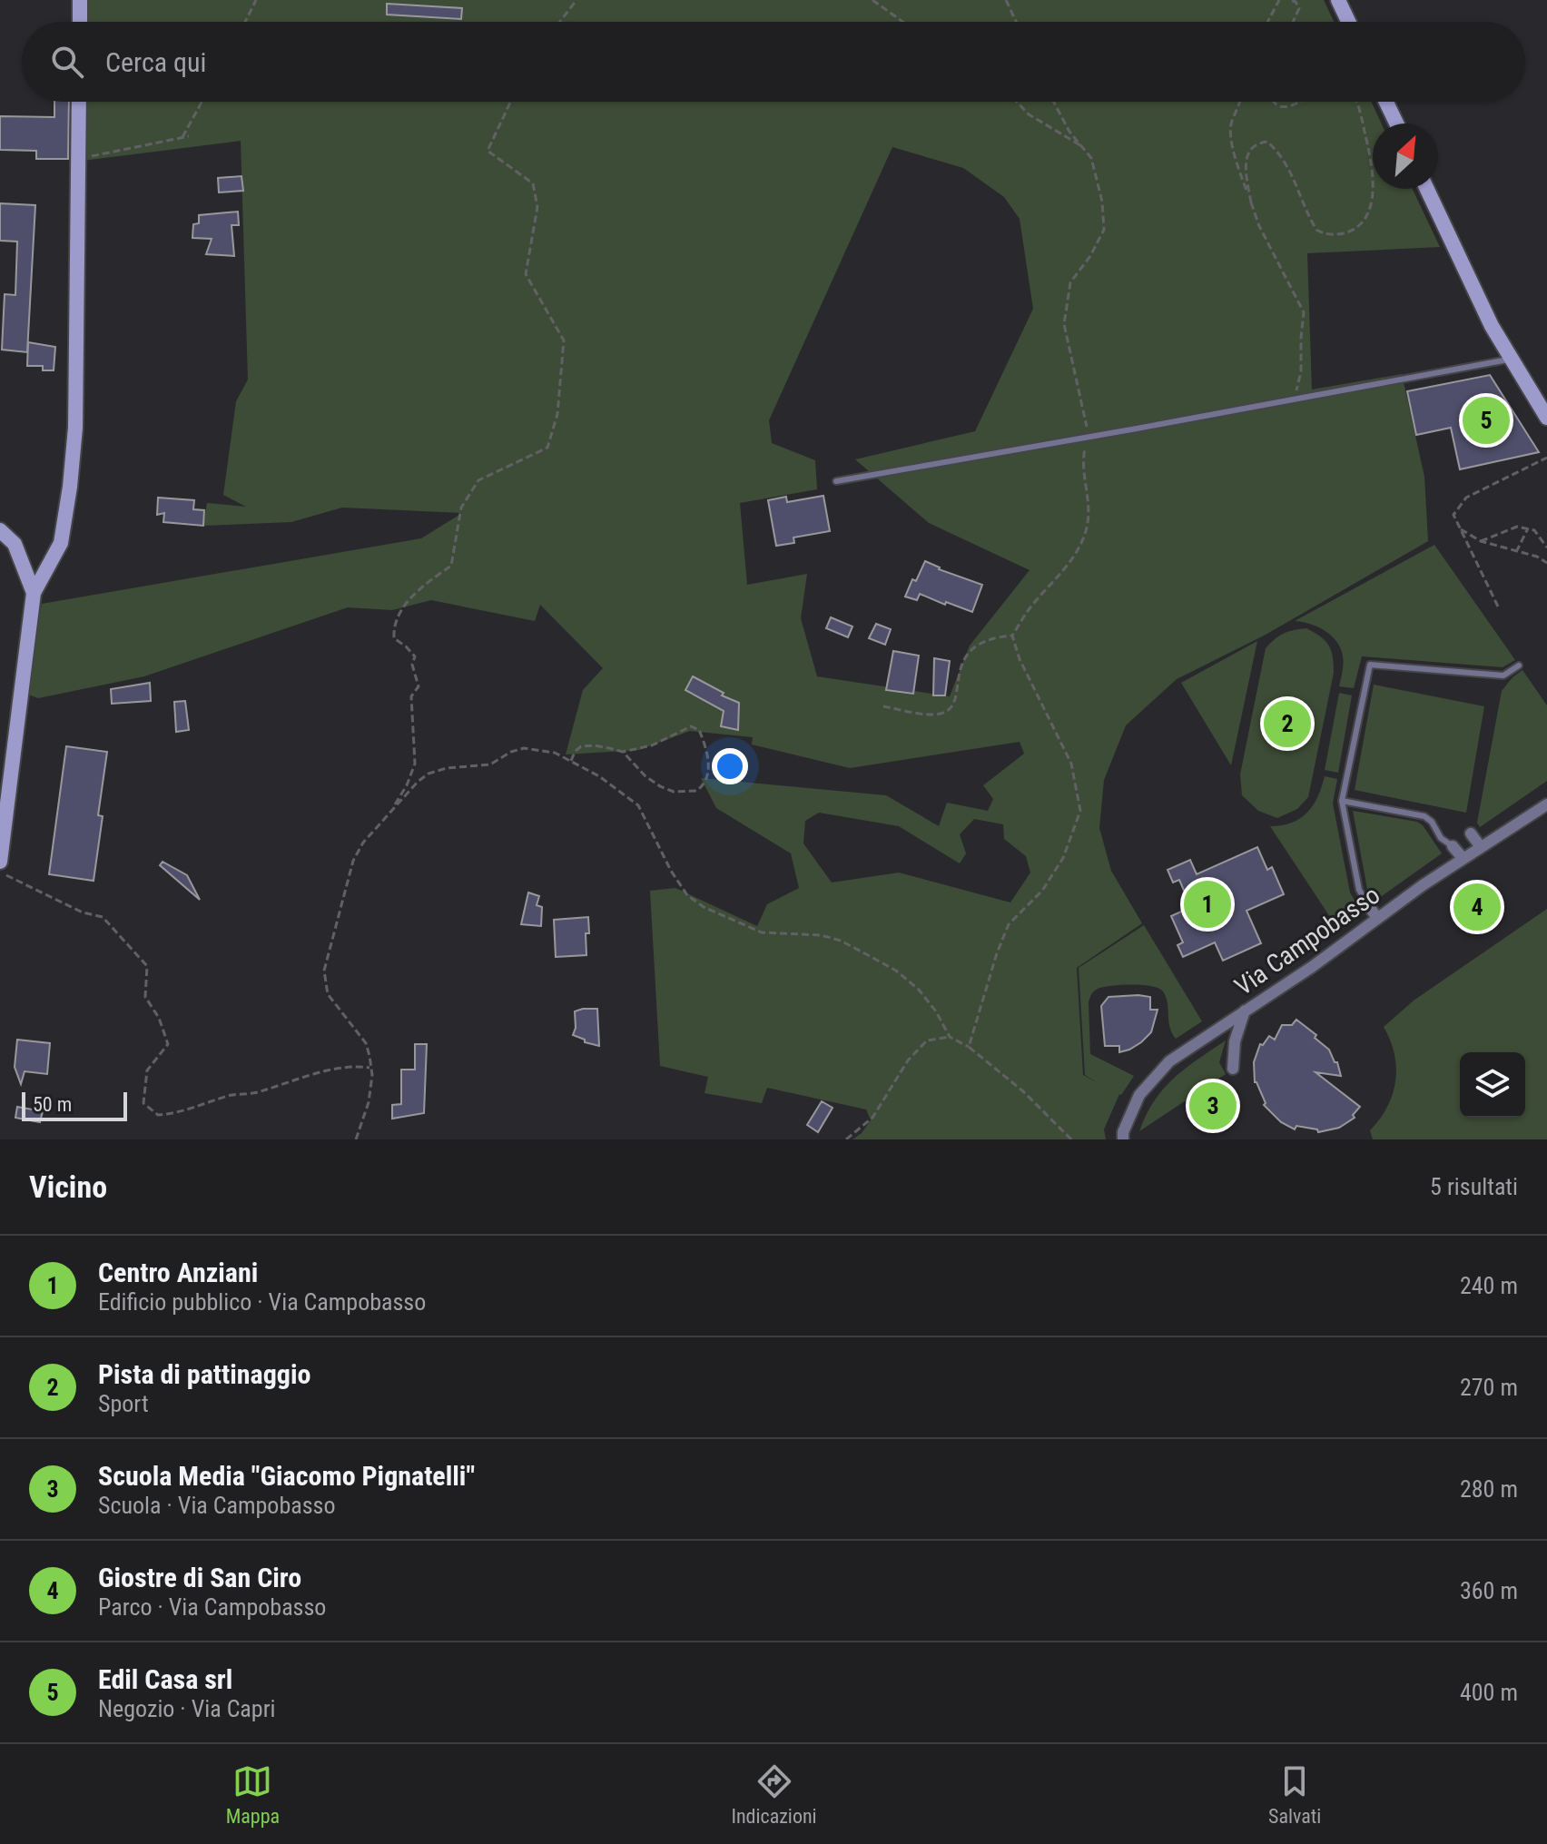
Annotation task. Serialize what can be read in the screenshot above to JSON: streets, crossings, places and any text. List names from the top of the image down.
{
  "streets": {
    "street": ["Via Campobasso"]
  },
  "scale_bar": "50 m",
  "north": "top right",
  "page": {
    "search": "Cerca qui",
    "pins": [
      "5",
      "2",
      "1",
      "4",
      "3"
    ],
    "scale": "50 m",
    "heading": ["Vicino", "5 risultati"],
    "list": [
      {
        "mark": "1",
        "name": "Centro Anziani",
        "note": "Edificio pubblico · Via Campobasso",
        "value": "240 m"
      },
      {
        "mark": "2",
        "name": "Pista di pattinaggio",
        "note": "Sport",
        "value": "270 m"
      },
      {
        "mark": "3",
        "name": "Scuola Media \"Giacomo Pignatelli\"",
        "note": "Scuola · Via Campobasso",
        "value": "280 m"
      },
      {
        "mark": "4",
        "name": "Giostre di San Ciro",
        "note": "Parco · Via Campobasso",
        "value": "360 m"
      },
      {
        "mark": "5",
        "name": "Edil Casa srl",
        "note": "Negozio · Via Capri",
        "value": "400 m"
      }
    ],
    "nav": ["Mappa", "Indicazioni", "Salvati"]
  }
}
